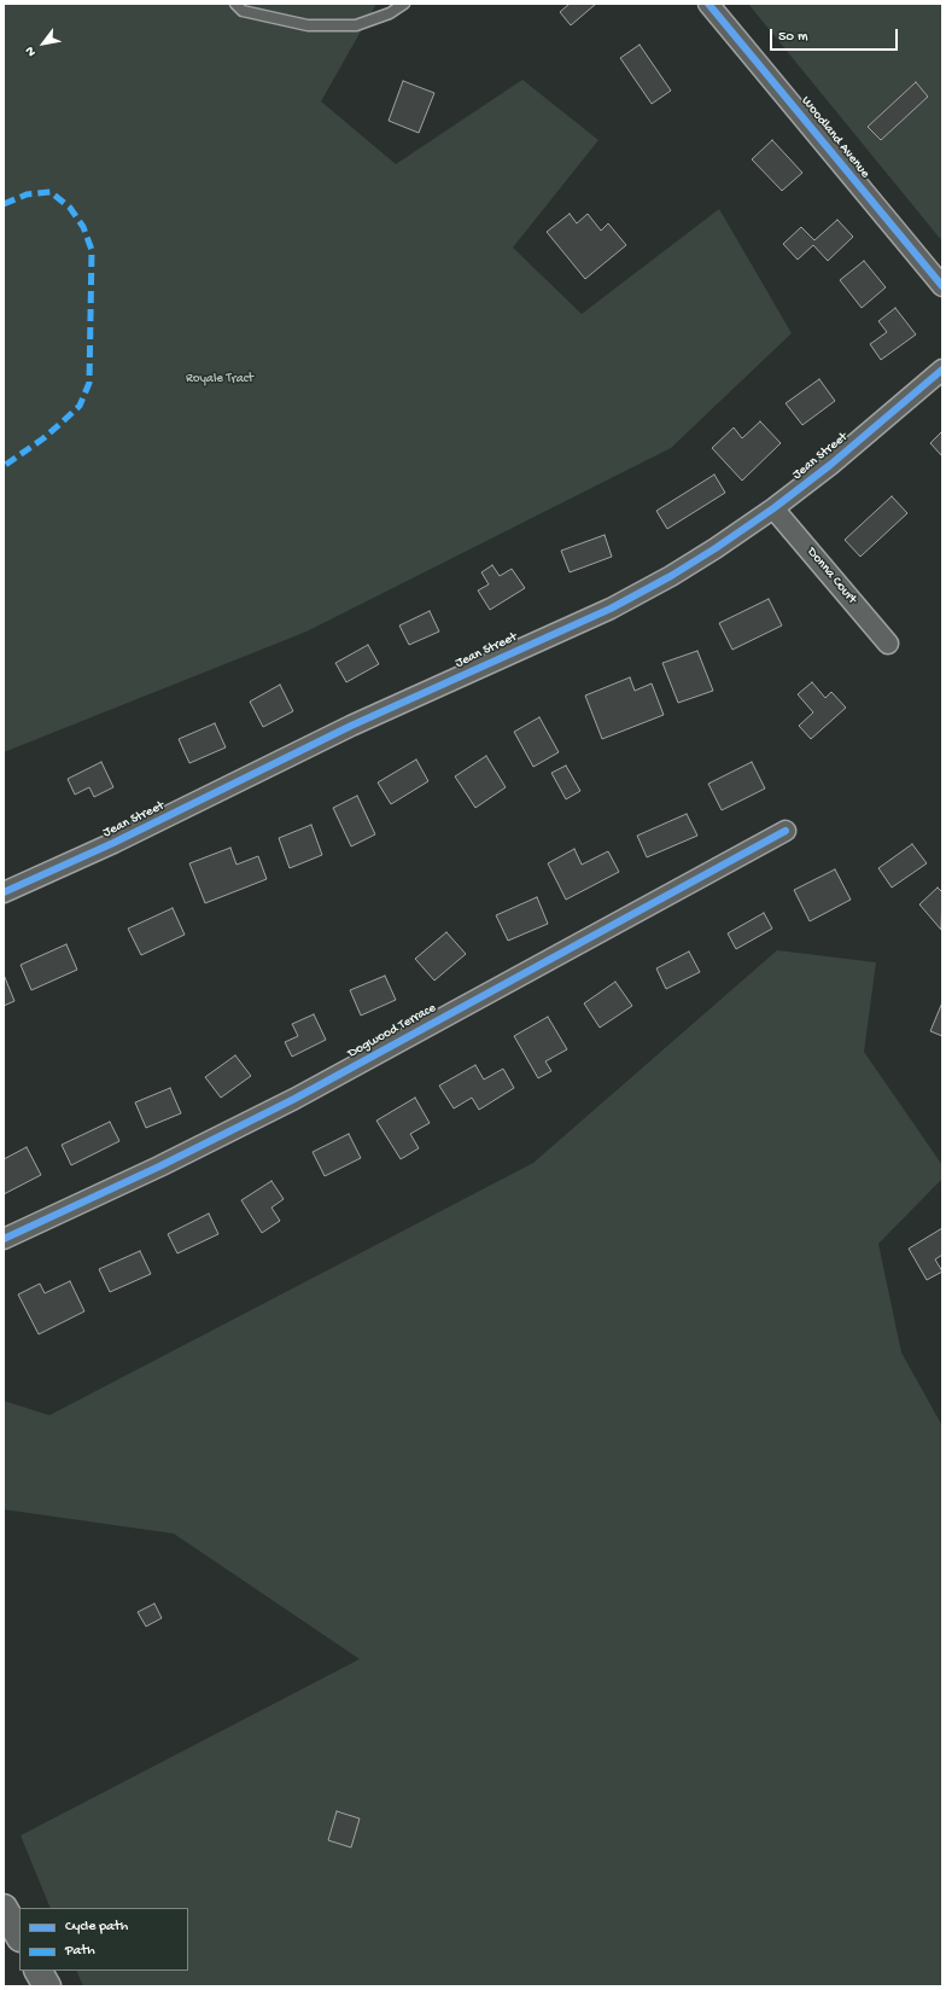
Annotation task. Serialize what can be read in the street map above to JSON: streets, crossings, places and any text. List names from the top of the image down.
{
  "streets": {
    "street": [
      "Woodland Avenue",
      "Jean Street",
      "Donna Court",
      "Dogwood Terrace"
    ]
  },
  "crossings": [
    ["Jean Street", "Donna Court"]
  ],
  "parks": ["Royale Tract"],
  "legend": ["Cycle path", "Path"],
  "scale_bar": "50 m",
  "north": "bottom left"
}
